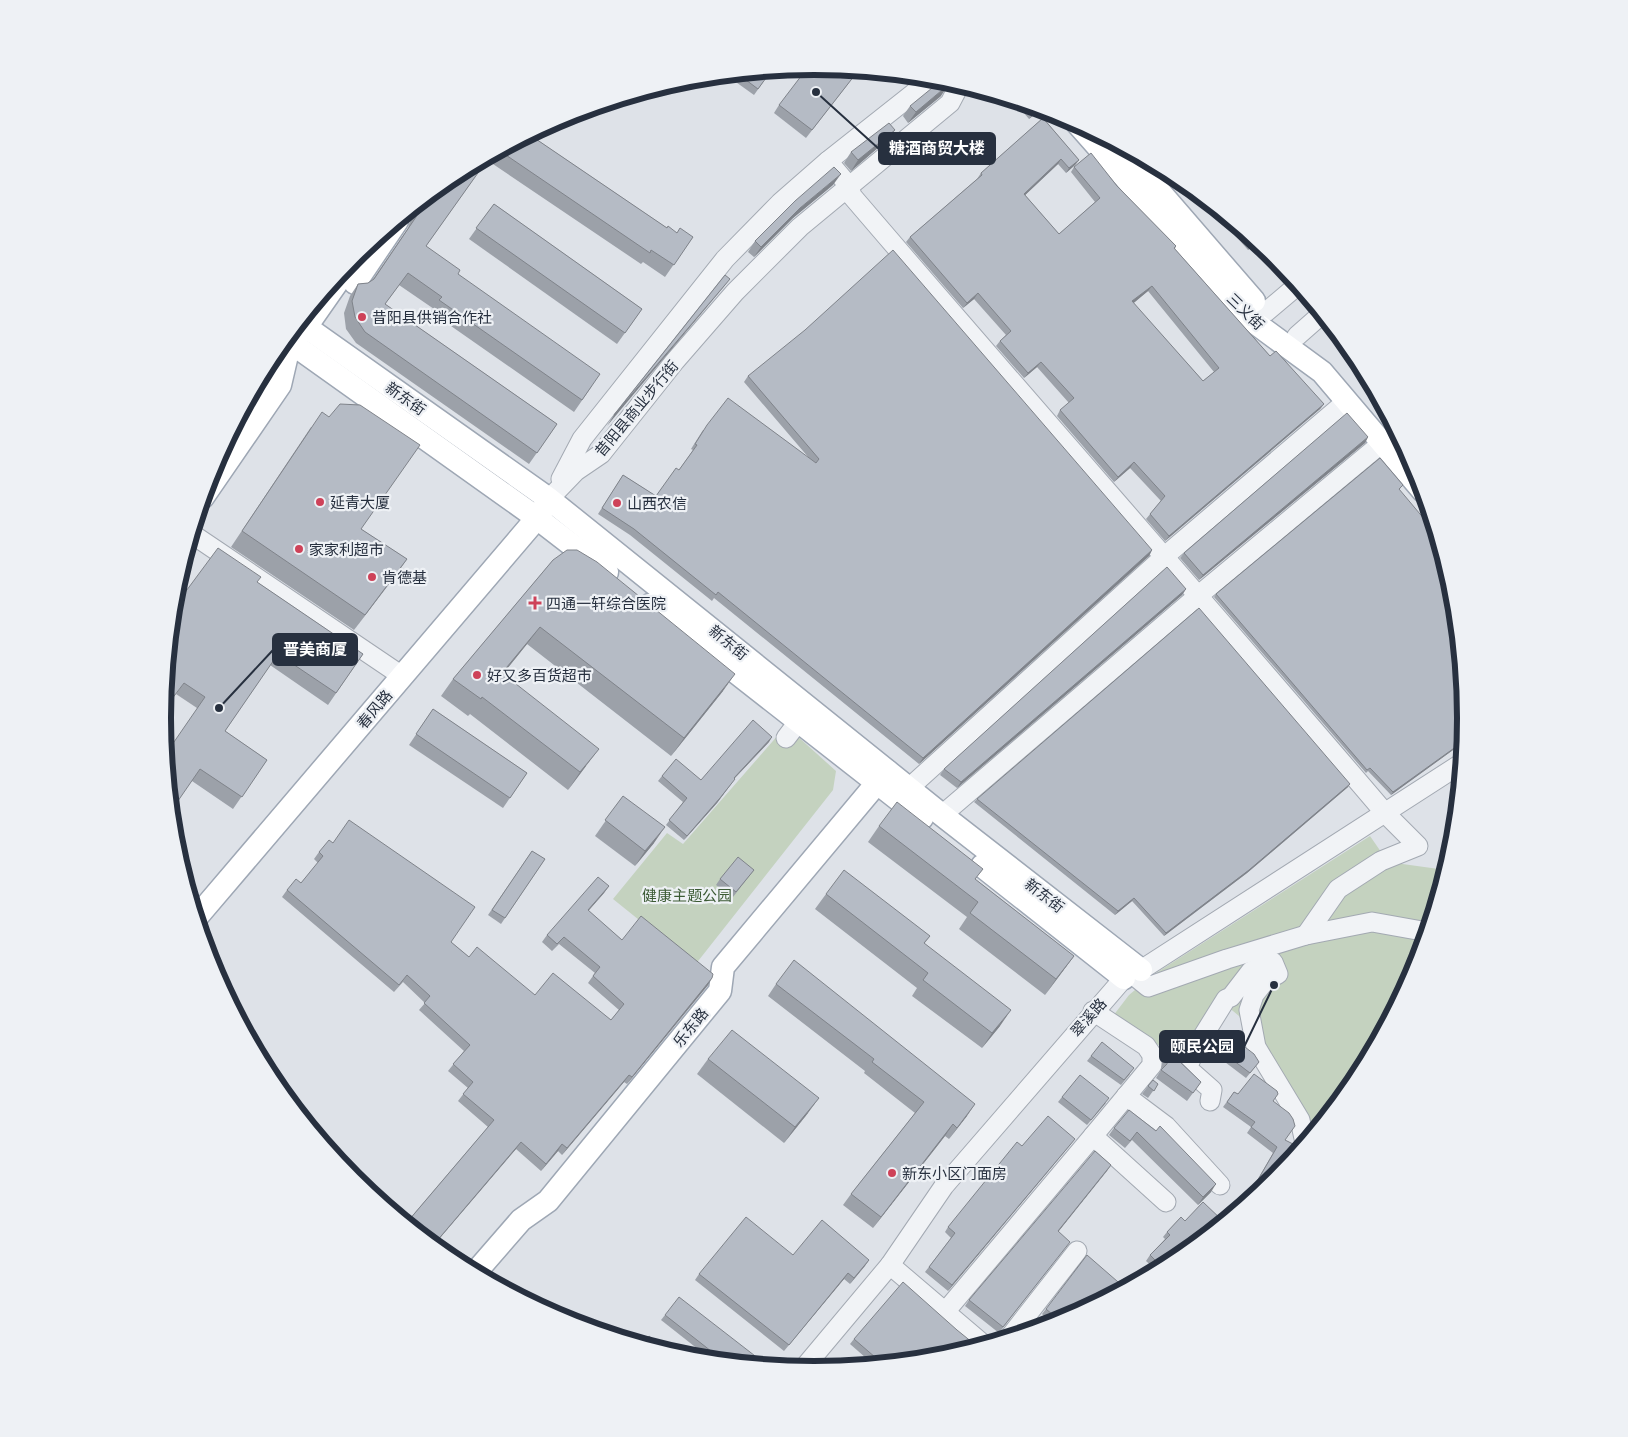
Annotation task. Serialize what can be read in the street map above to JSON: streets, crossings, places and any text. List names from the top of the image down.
{
  "streets": {
    "main road": [
      "三义街",
      "新东街",
      "春风路",
      "乐东路"
    ],
    "street": ["昔阳县商业步行街", "翠溪路"]
  },
  "crossings": [
    ["新东街", "昔阳县商业步行街"],
    ["新东街", "春风路"],
    ["新东街", "翠溪路"],
    ["新东街", "乐东路"],
    ["昔阳县商业步行街", "春风路"]
  ],
  "parks": ["健康主题公园"],
  "places": {
    "other": [
      "糖酒商贸大楼",
      "昔阳县供销合作社",
      "延青大厦",
      "山西农信",
      "家家利超市",
      "肯德基",
      "好又多百货超市",
      "晋美商厦",
      "颐民公园",
      "新东小区门面房"
    ],
    "health": ["四通一轩综合医院"]
  }
}
